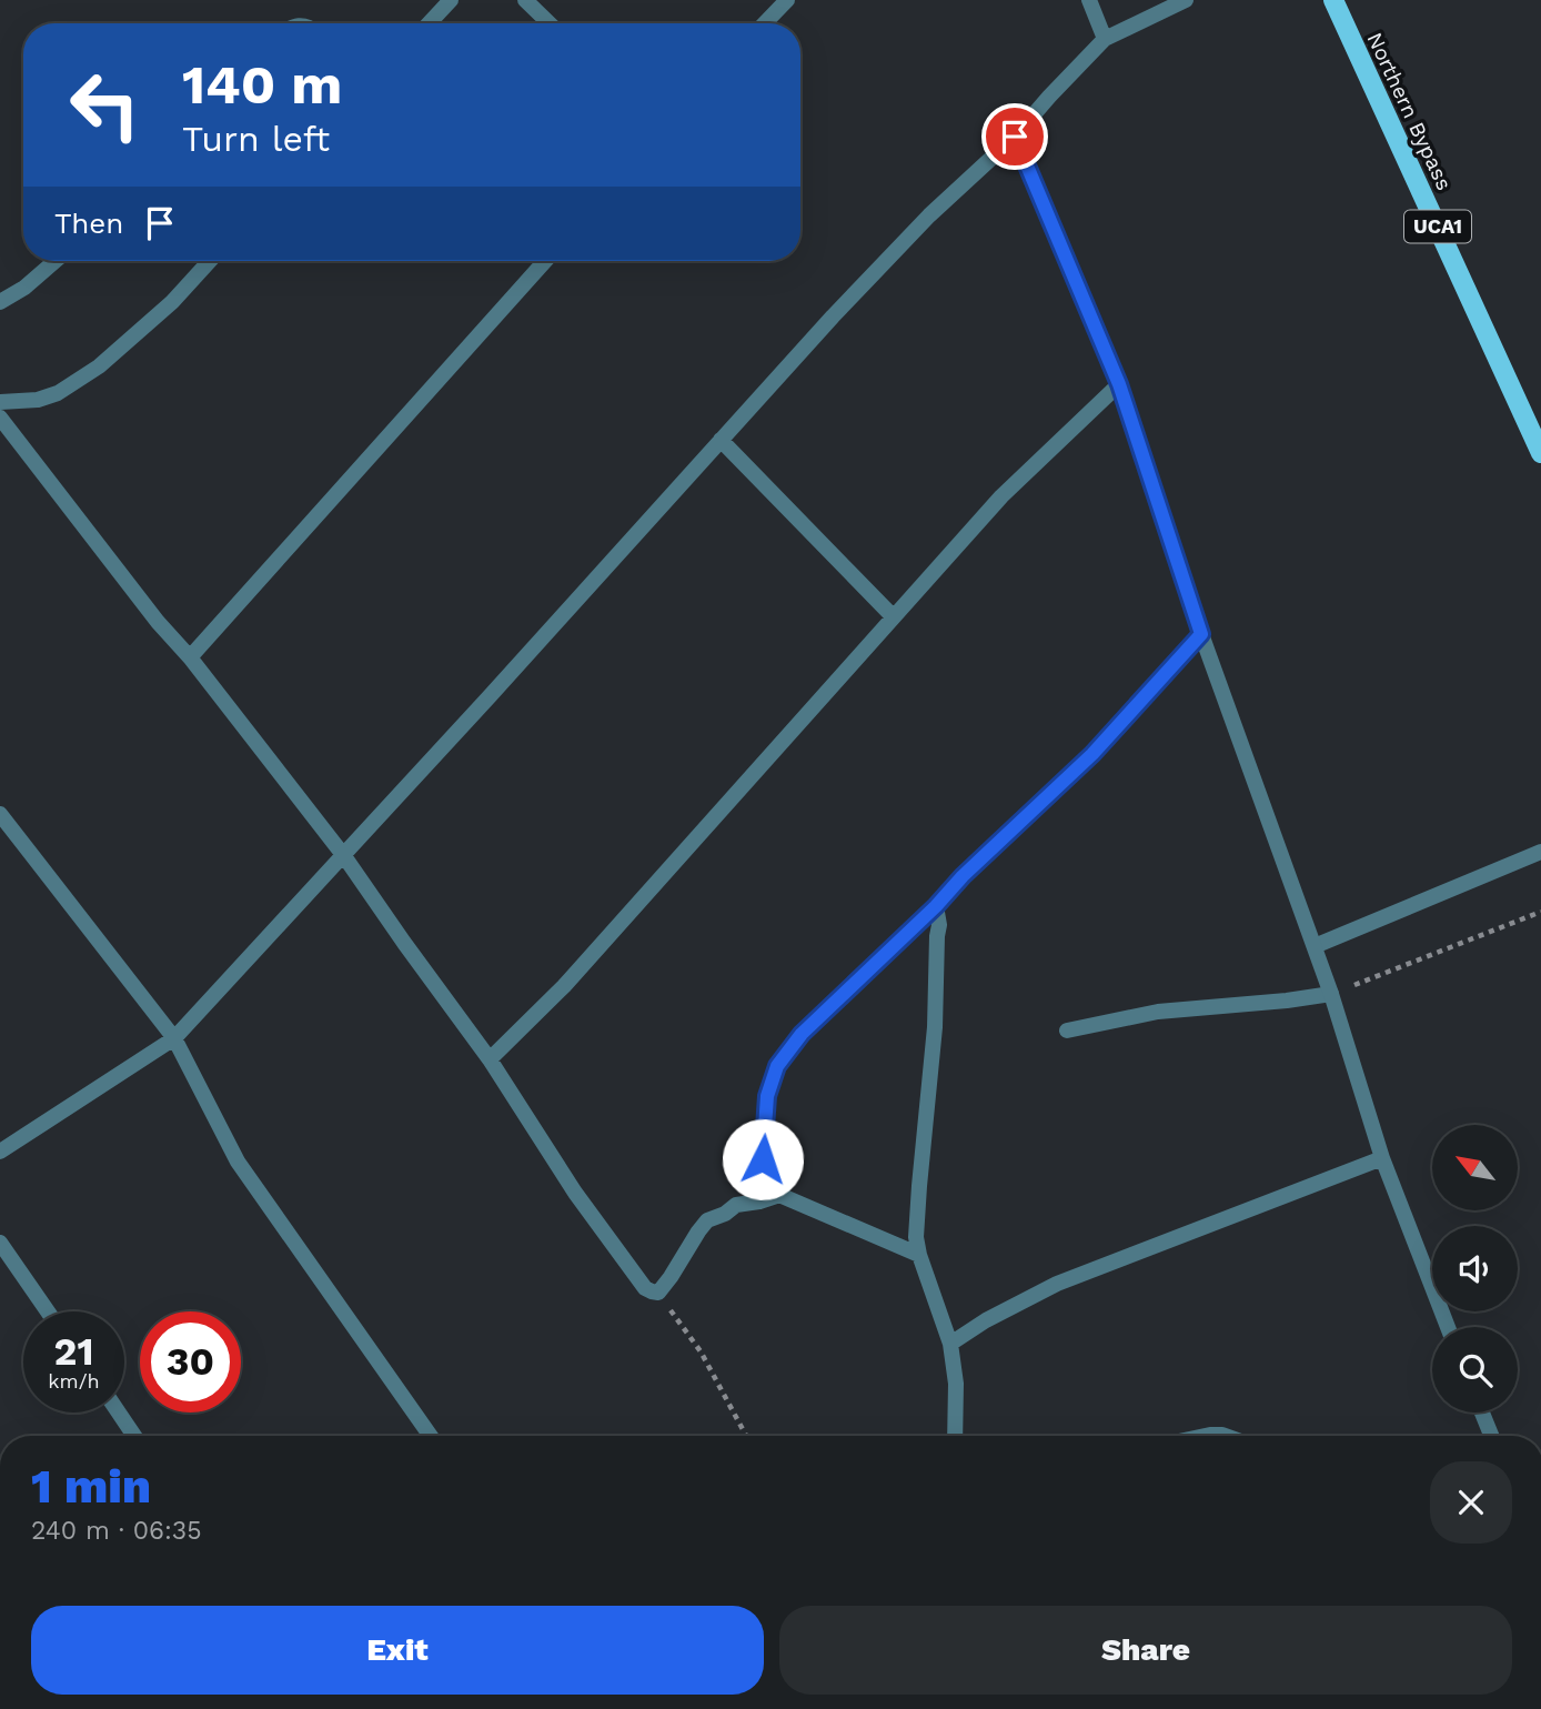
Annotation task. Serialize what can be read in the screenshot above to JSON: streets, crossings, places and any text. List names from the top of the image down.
{
  "streets": {
    "main road": ["Northern Bypass", "UCA1"]
  },
  "north": "top left",
  "page": {
    "turn": ["140 m", "Turn left"],
    "then": "Then",
    "speed": "21 km/h",
    "limit": "30",
    "heading": ["1 min", "240 m · 06:35"],
    "buttons": ["Exit", "Share"]
  }
}
